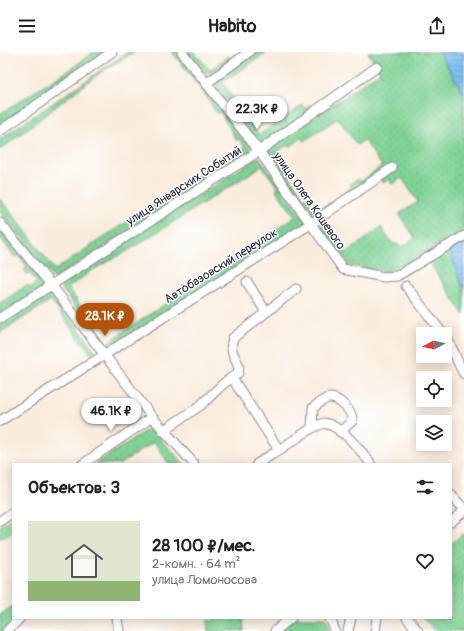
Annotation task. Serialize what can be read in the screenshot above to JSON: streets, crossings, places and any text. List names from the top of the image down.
{
  "streets": {
    "street": ["улица Январских Событий", "улица Олега Кошевого", "Автобазовский переулок"]
  },
  "crossings": [
    ["улица Январских Событий", "улица Олега Кошевого"],
    ["улица Олега Кошевого", "Автобазовский переулок"]
  ],
  "north": "left",
  "page": {
    "header": "Habito",
    "price": ["22.3K ₽", "28.1K ₽", "46.1K ₽"],
    "heading": "Объектов: 3",
    "list": [
      {
        "name": "28 100 ₽/мес.",
        "note": "2-комн. · 64 m² · улица Ломоносова"
      }
    ]
  }
}
